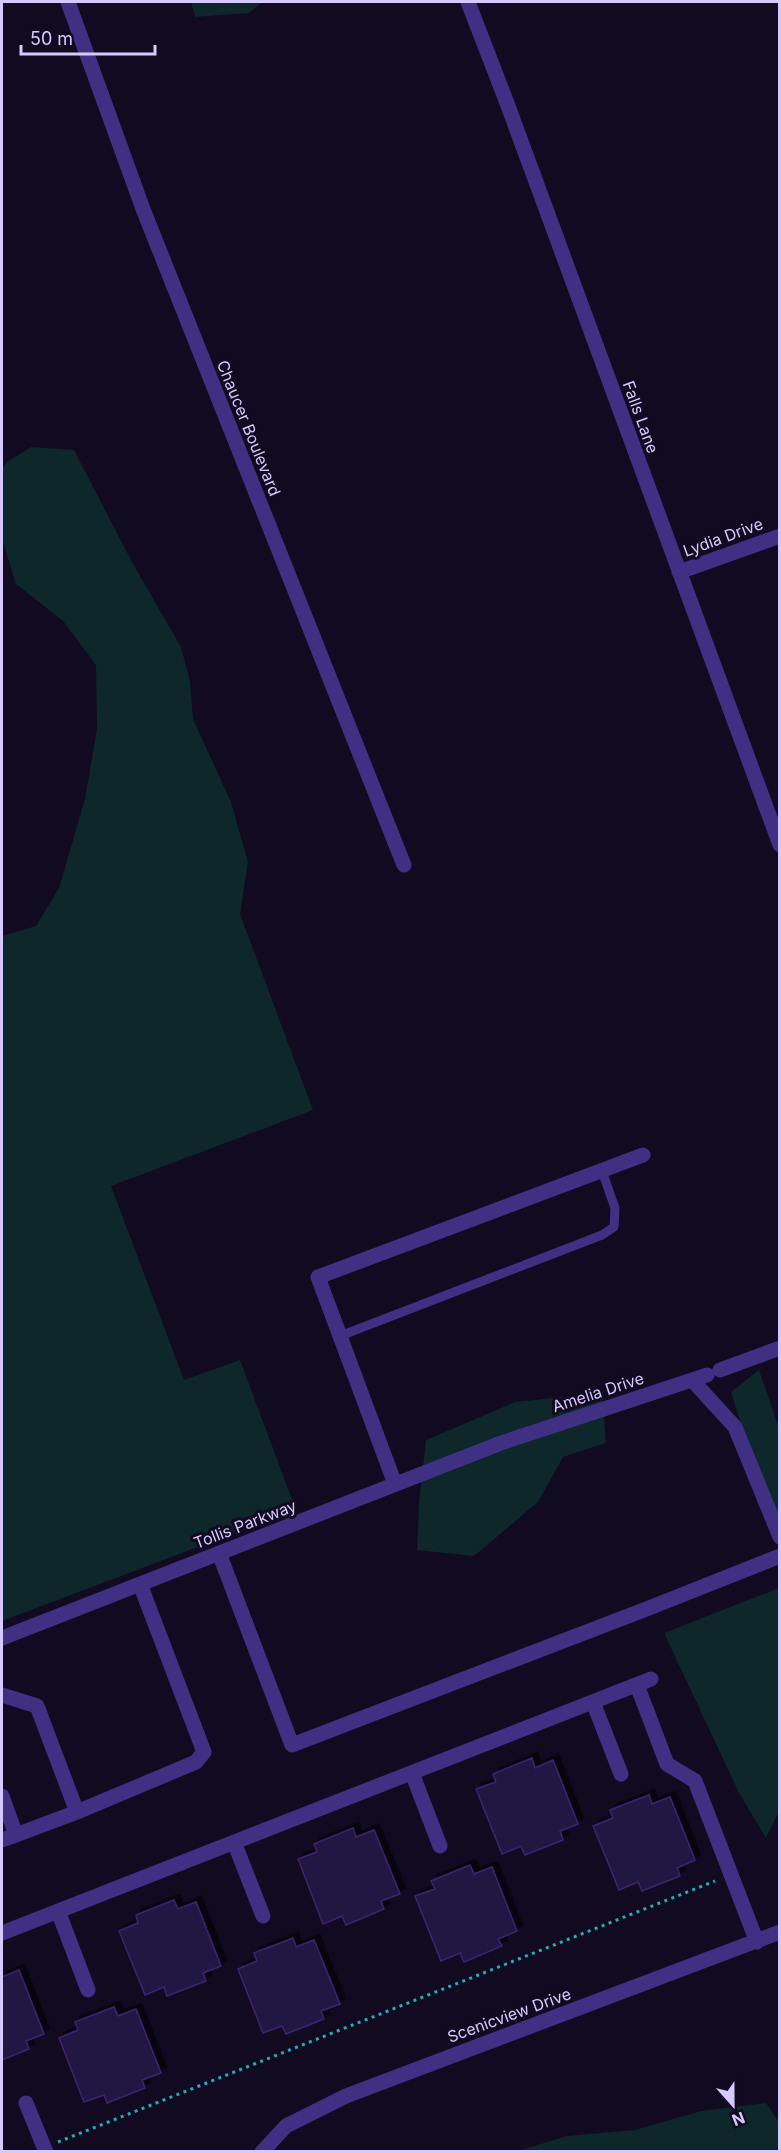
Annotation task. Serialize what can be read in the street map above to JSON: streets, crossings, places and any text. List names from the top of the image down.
{
  "streets": {
    "street": [
      "Falls Lane",
      "Chaucer Boulevard",
      "Lydia Drive",
      "Amelia Drive",
      "Tollis Parkway",
      "Scenicview Drive"
    ]
  },
  "crossings": [
    ["Falls Lane", "Lydia Drive"],
    ["Amelia Drive", "Tollis Parkway"]
  ],
  "scale_bar": "50 m",
  "north": "bottom"
}
